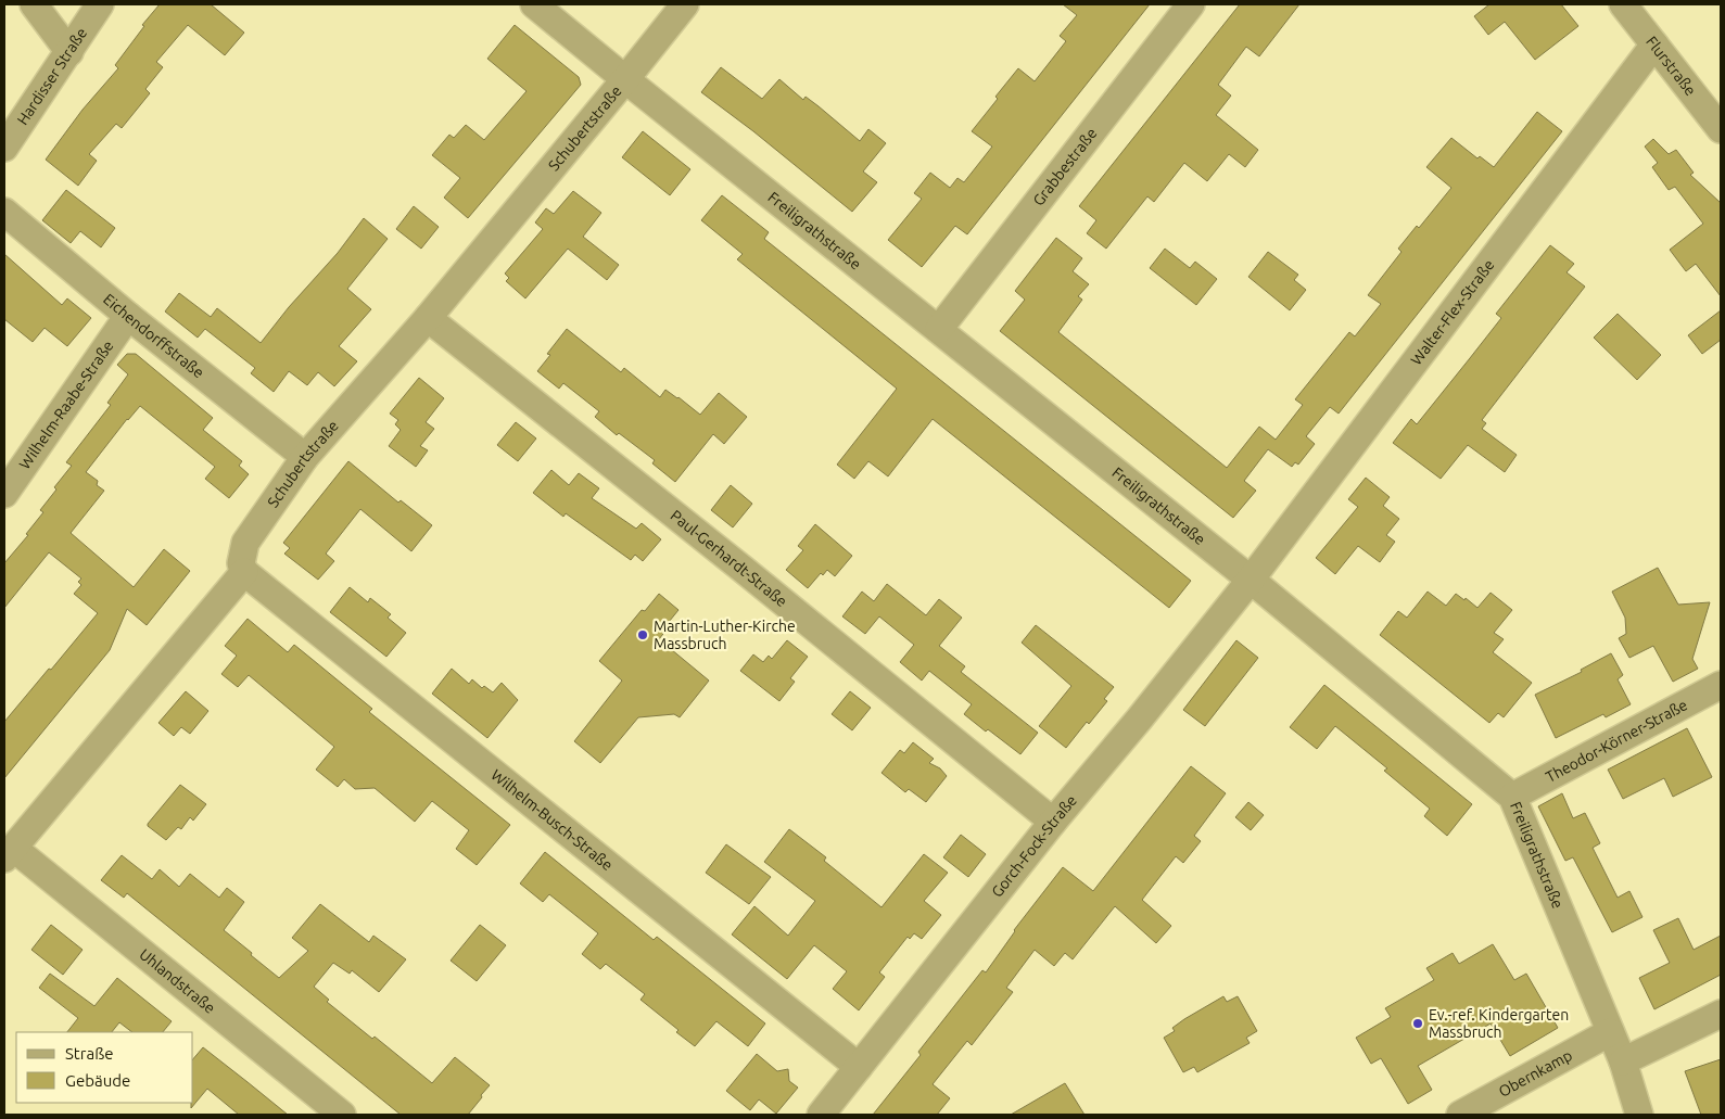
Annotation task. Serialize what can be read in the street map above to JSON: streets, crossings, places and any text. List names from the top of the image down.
{
  "streets": {
    "street": [
      "Flurstraße",
      "Hardisser Straße",
      "Schubertstraße",
      "Grabbestraße",
      "Freiligrathstraße",
      "Walter-Flex-Straße",
      "Eichendorffstraße",
      "Wilhelm-Raabe-Straße",
      "Paul-Gerhardt-Straße",
      "Theodor-Körner-Straße",
      "Wilhelm-Busch-Straße",
      "Gorch-Fock-Straße",
      "Uhlandstraße",
      "Obernkamp"
    ]
  },
  "crossings": [
    ["Flurstraße", "Walter-Flex-Straße"],
    ["Schubertstraße", "Freiligrathstraße"],
    ["Schubertstraße", "Eichendorffstraße"],
    ["Schubertstraße", "Paul-Gerhardt-Straße"],
    ["Schubertstraße", "Wilhelm-Busch-Straße"],
    ["Grabbestraße", "Freiligrathstraße"],
    ["Freiligrathstraße", "Walter-Flex-Straße"],
    ["Freiligrathstraße", "Theodor-Körner-Straße"],
    ["Freiligrathstraße", "Gorch-Fock-Straße"],
    ["Freiligrathstraße", "Obernkamp"],
    ["Walter-Flex-Straße", "Gorch-Fock-Straße"],
    ["Eichendorffstraße", "Wilhelm-Raabe-Straße"],
    ["Paul-Gerhardt-Straße", "Gorch-Fock-Straße"],
    ["Wilhelm-Busch-Straße", "Gorch-Fock-Straße"]
  ],
  "places": ["Martin-Luther-Kirche Massbruch", "Ev.-ref. Kindergarten Massbruch"],
  "legend": ["Straße", "Gebäude"]
}
